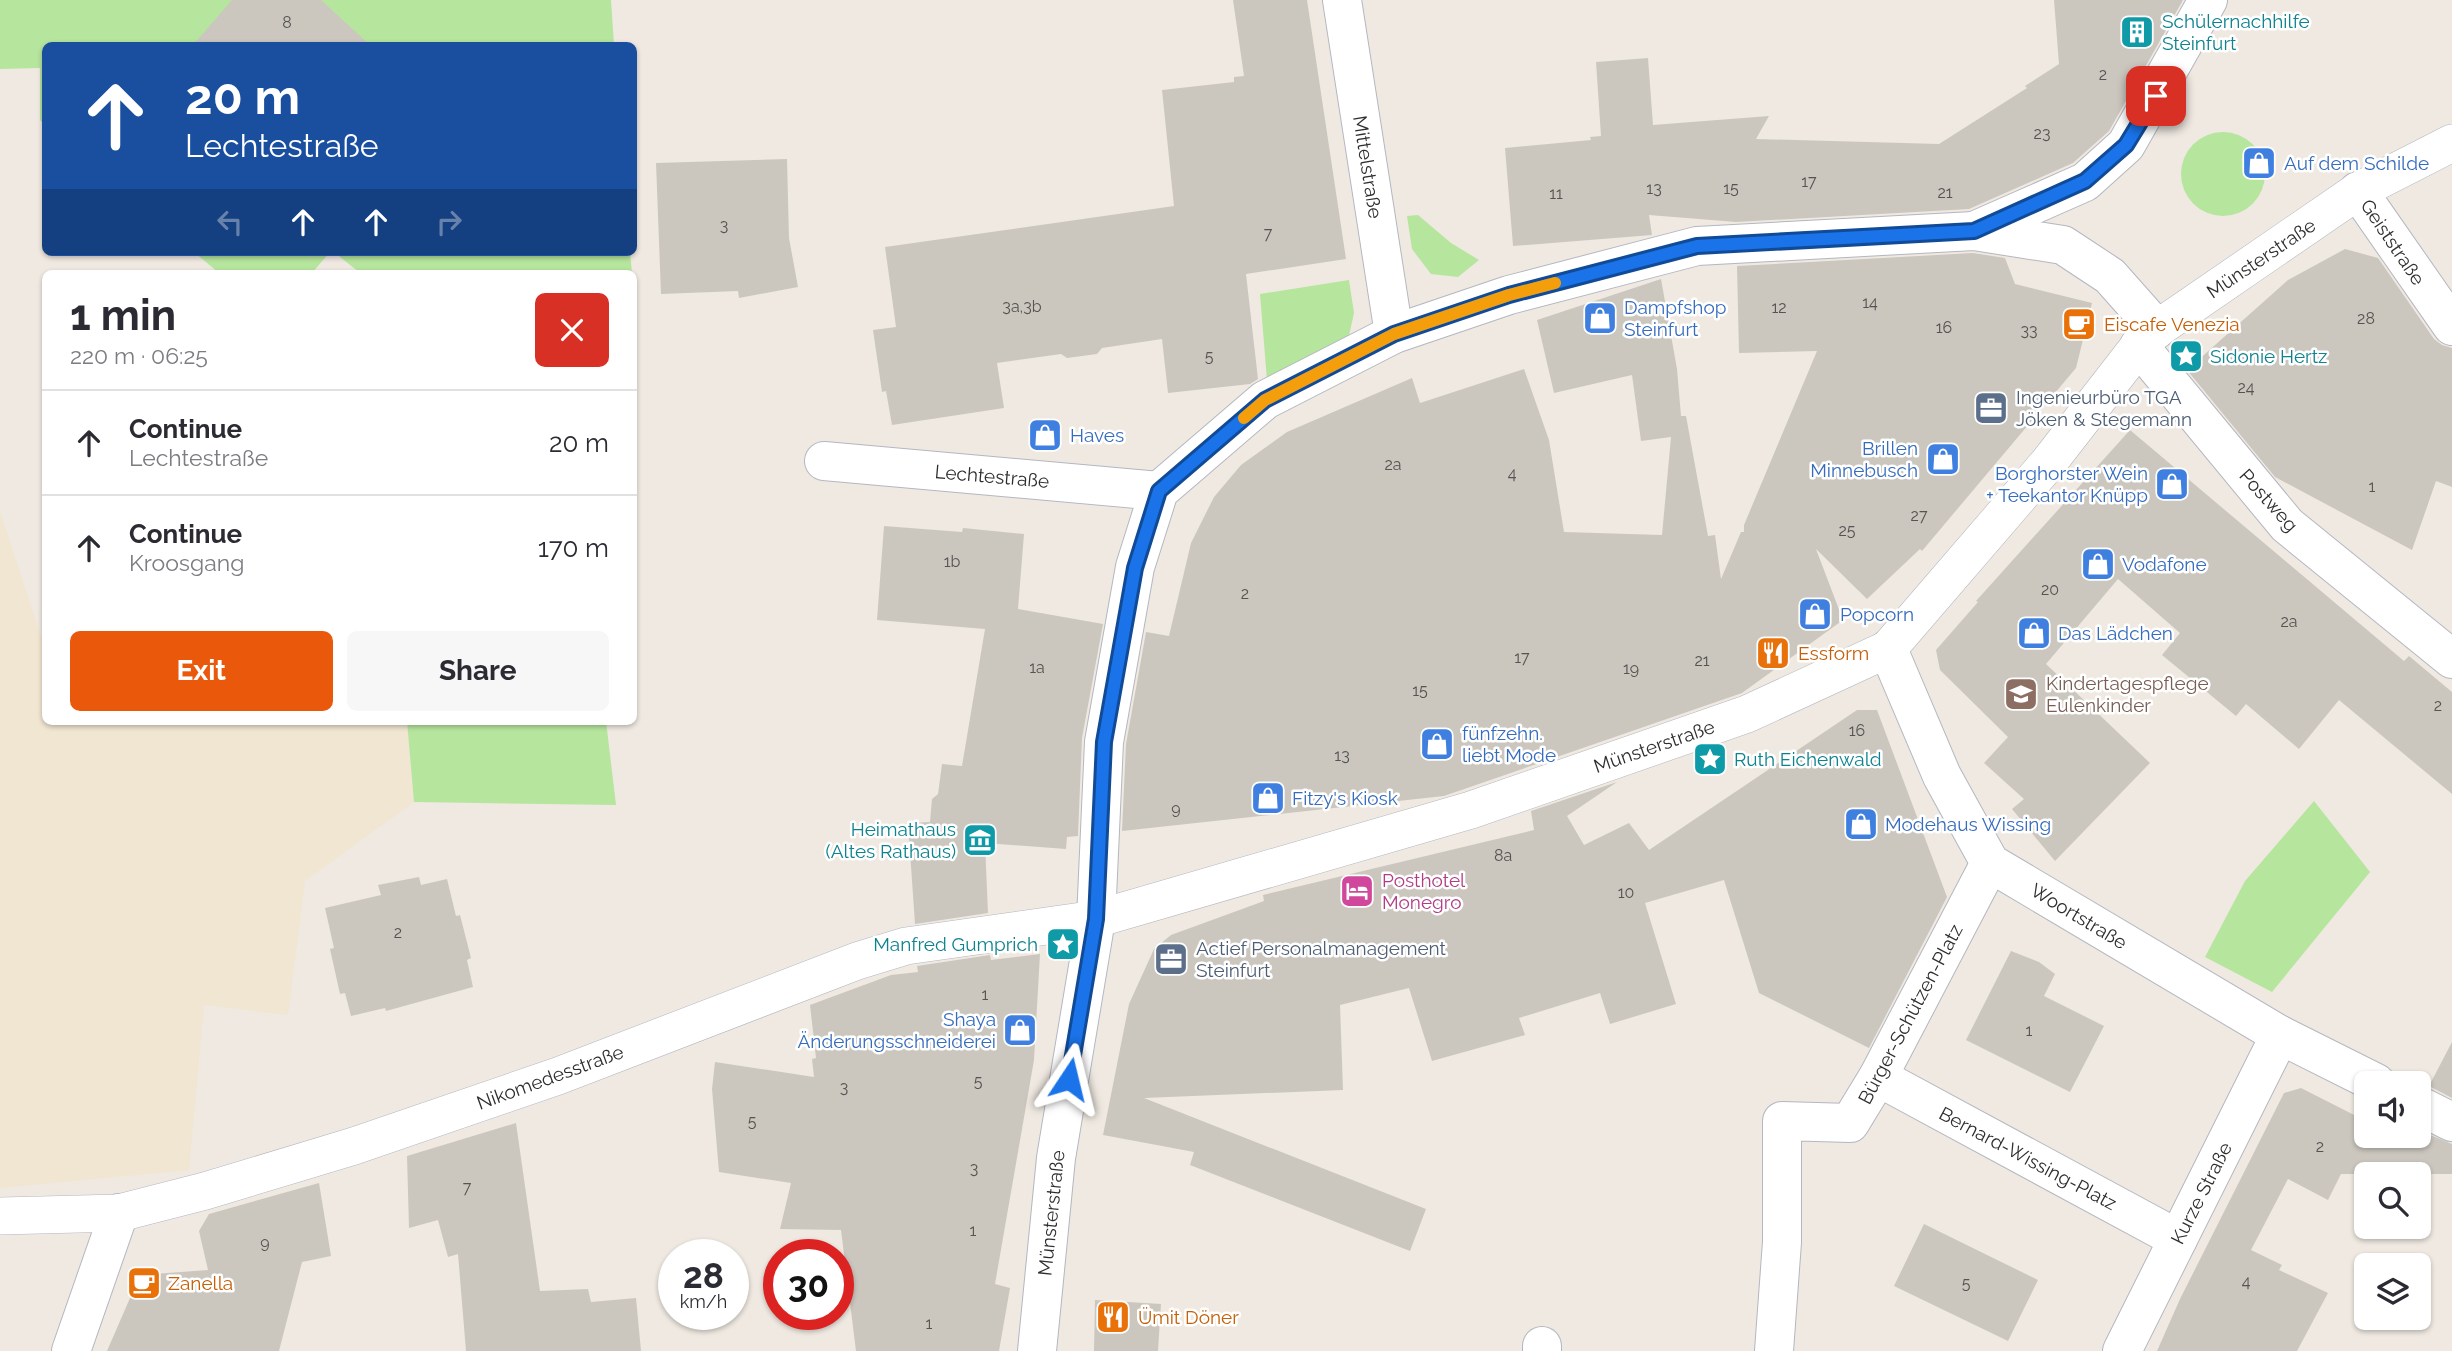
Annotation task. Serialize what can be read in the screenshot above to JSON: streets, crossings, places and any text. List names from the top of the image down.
{
  "streets": {
    "street": [
      "Mittelstraße",
      "Geiststraße",
      "Münsterstraße",
      "Lechtestraße",
      "Postweg",
      "Woortstraße",
      "Bürger-Schützen-Platz",
      "Nikomedesstraße",
      "Bernard-Wissing-Platz",
      "Kurze Straße"
    ]
  },
  "crossings": [
    ["Geiststraße", "Münsterstraße"],
    ["Münsterstraße", "Postweg"],
    ["Münsterstraße", "Nikomedesstraße"],
    ["Woortstraße", "Bürger-Schützen-Platz"],
    ["Woortstraße", "Kurze Straße"],
    ["Bürger-Schützen-Platz", "Bernard-Wissing-Platz"],
    ["Bernard-Wissing-Platz", "Kurze Straße"]
  ],
  "places": {
    "building": ["Schülernachhilfe Steinfurt"],
    "shop": [
      "Auf dem Schilde",
      "Dampfshop Steinfurt",
      "Haves",
      "Brillen Minnebusch",
      "Borghorster Wein + Teekantor Knüpp",
      "Vodafone",
      "Popcorn",
      "Das Lädchen",
      "fünfzehn. liebt Mode",
      "Fitzy's Kiosk",
      "Modehaus Wissing",
      "Shaya Änderungsschneiderei"
    ],
    "cafe": ["Eiscafe Venezia", "Zanella"],
    "place": ["Sidonie Hertz", "Ruth Eichenwald", "Manfred Gumprich"],
    "office": ["Ingenieurbüro TGA Jöken & Stegemann", "Actief Personalmanagement Steinfurt"],
    "restaurant": ["Essform", "Ümit Döner"],
    "school or university": ["Kindertagespflege Eulenkinder"],
    "museum": ["Heimathaus (Altes Rathaus)"],
    "hotel": ["Posthotel Monegro"]
  },
  "house_numbers": [
    "8",
    "2",
    "23",
    "17",
    "13",
    "15",
    "21",
    "11",
    "3",
    "7",
    "14",
    "3a,3b",
    "12",
    "28",
    "16",
    "33",
    "5",
    "24",
    "2a",
    "4",
    "1",
    "27",
    "25",
    "1b",
    "20",
    "2",
    "2a",
    "17",
    "21",
    "1a",
    "19",
    "15",
    "2",
    "16",
    "13",
    "9",
    "8a",
    "10",
    "2",
    "1",
    "1",
    "5",
    "3",
    "5",
    "2",
    "3",
    "7",
    "1",
    "9",
    "4",
    "5",
    "1"
  ],
  "page": {
    "turn": ["20 m", "Lechtestraße"],
    "heading": ["1 min", "220 m · 06:25"],
    "list": [
      {
        "name": "Continue",
        "note": "Lechtestraße",
        "value": "20 m"
      },
      {
        "name": "Continue",
        "note": "Kroosgang",
        "value": "170 m"
      }
    ],
    "buttons": ["Exit", "Share"],
    "speed": "28 km/h",
    "limit": "30"
  }
}
